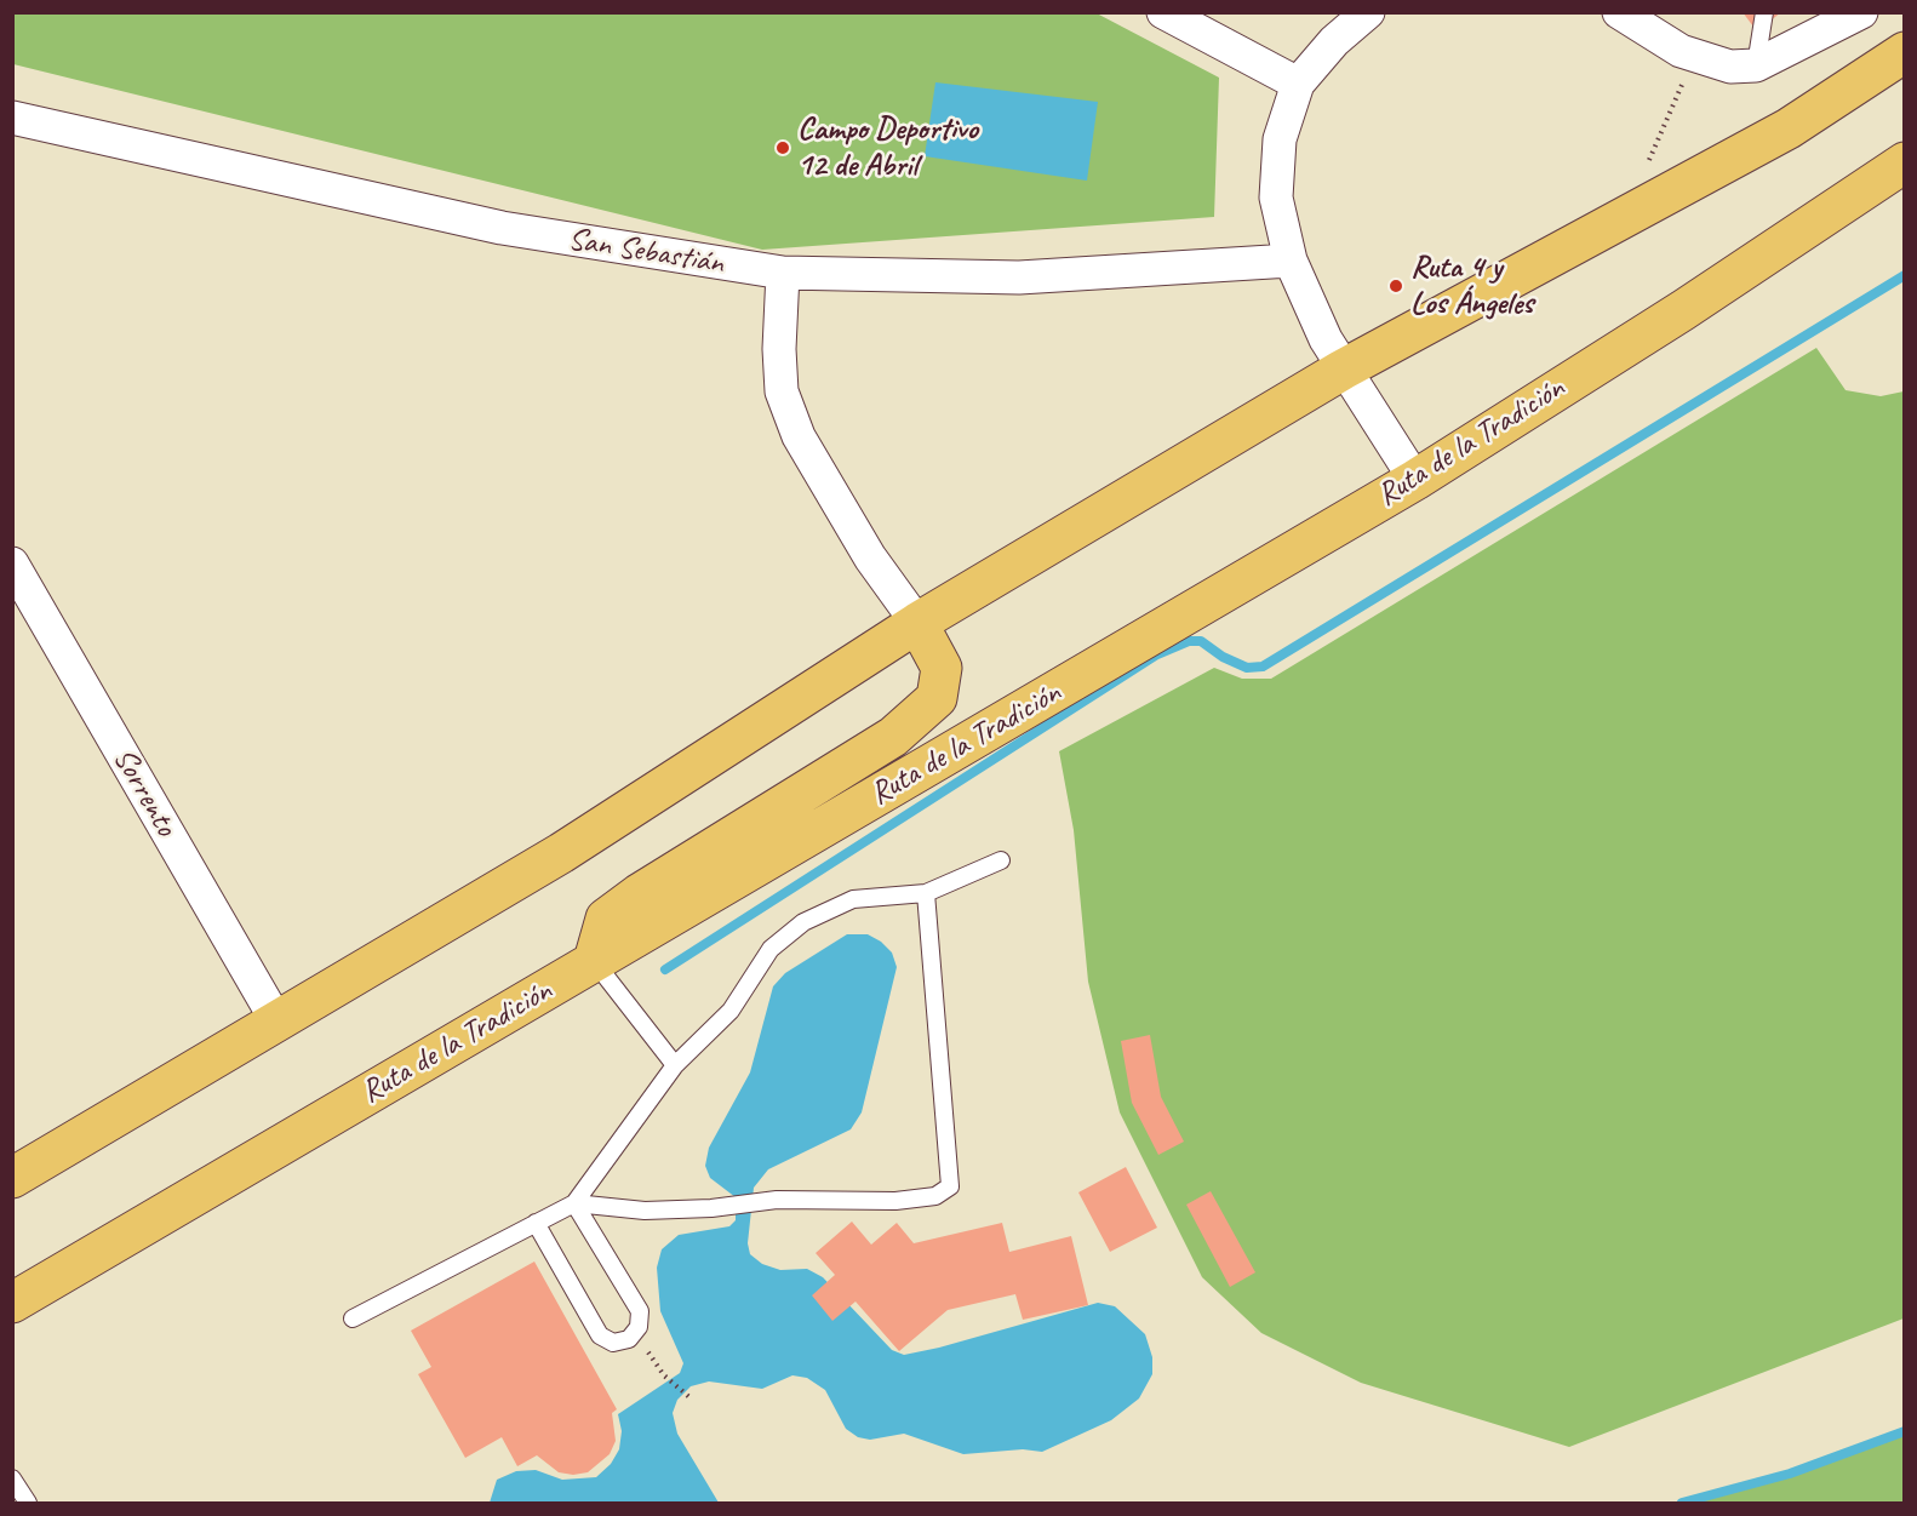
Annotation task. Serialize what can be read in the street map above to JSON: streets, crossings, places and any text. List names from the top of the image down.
{
  "streets": {
    "main road": ["Ruta de la Tradición"],
    "street": ["San Sebastián", "Sorrento"]
  },
  "places": ["Campo Deportivo 12 de Abril", "Ruta 4 y Los Ángeles"]
}
